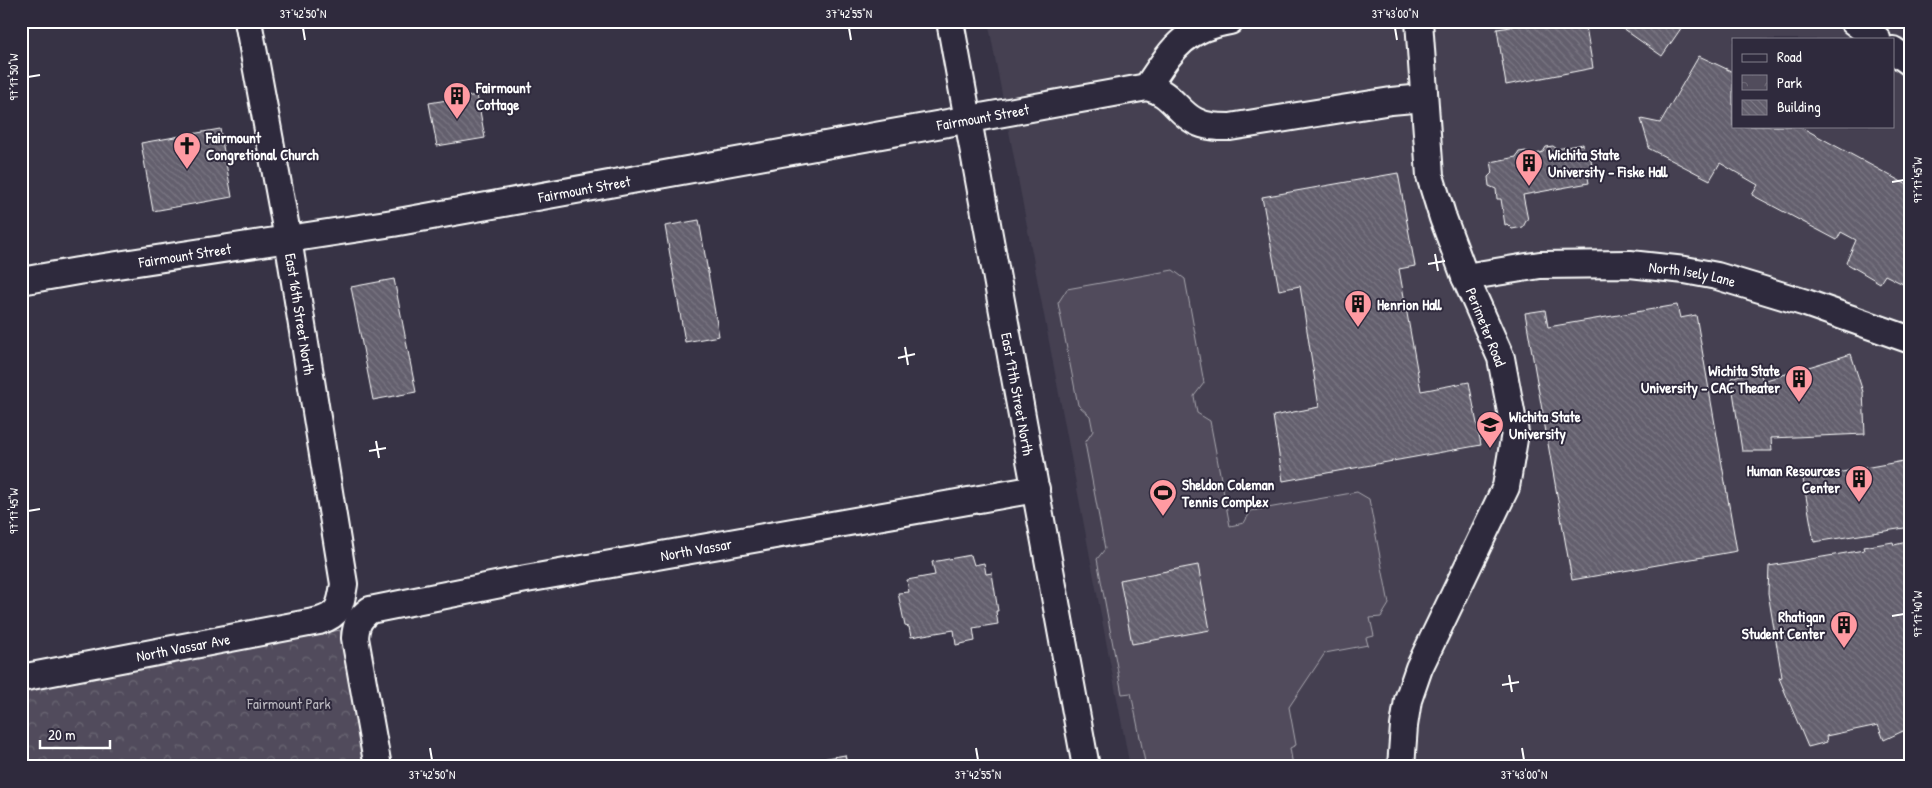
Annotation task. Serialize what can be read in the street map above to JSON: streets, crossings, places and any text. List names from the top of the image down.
{
  "streets": {
    "street": [
      "Fairmount Street",
      "North Isely Lane",
      "East 16th Street North",
      "Perimeter Road",
      "East 17th Street North",
      "North Vassar",
      "North Vassar Ave"
    ]
  },
  "crossings": [
    ["Fairmount Street", "East 16th Street North"],
    ["Fairmount Street", "East 17th Street North"],
    ["North Isely Lane", "Perimeter Road"],
    ["East 16th Street North", "North Vassar"],
    ["East 16th Street North", "North Vassar Ave"],
    ["East 17th Street North", "North Vassar"],
    ["North Vassar", "North Vassar Ave"]
  ],
  "parks": ["Fairmount Park"],
  "places": {
    "building": [
      "Fairmount Cottage",
      "Wichita State University - Fiske Hall",
      "Henrion Hall",
      "Wichita State University - CAC Theater",
      "Human Resources Center",
      "Rhatigan Student Center"
    ],
    "church": ["Fairmount Congretional Church"],
    "school or university": ["Wichita State University"],
    "sports": ["Sheldon Coleman Tennis Complex"]
  },
  "legend": ["Road", "Park", "Building"],
  "scale_bar": "20 m",
  "coordinates": [
    "37°42'50\"N",
    "37°42'55\"N",
    "37°43'00\"N",
    "97°17'50\"W",
    "97°17'45\"W",
    "97°17'40\"W"
  ]
}
